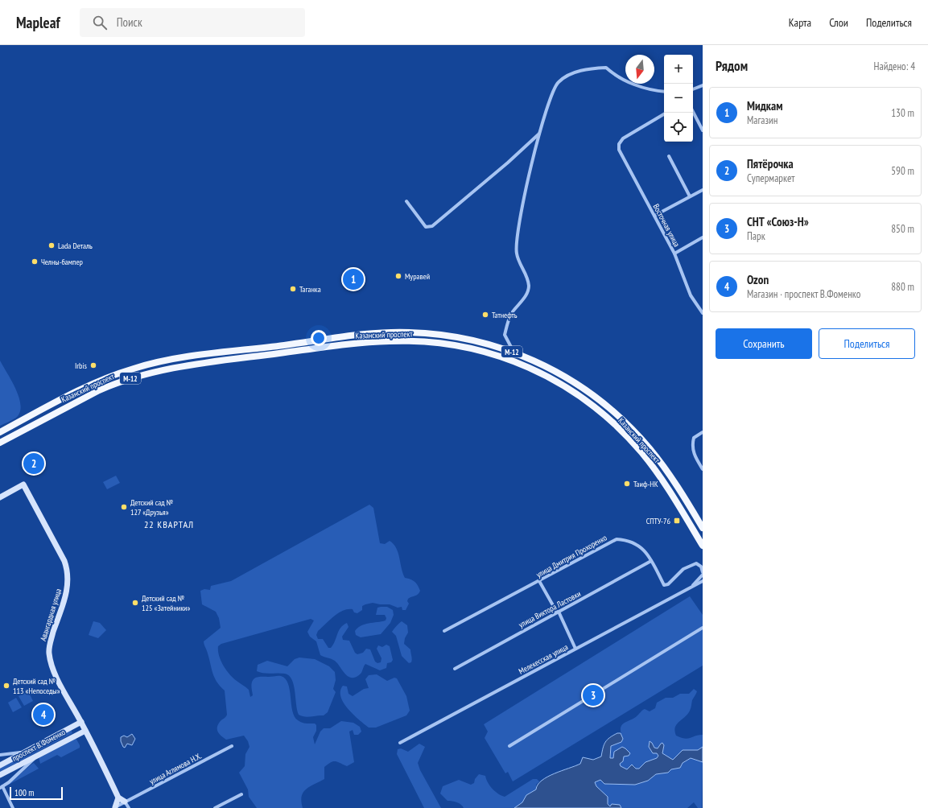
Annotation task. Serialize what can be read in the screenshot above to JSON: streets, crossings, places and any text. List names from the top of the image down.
{
  "streets": {
    "main road": ["Казанский проспект", "М-12"],
    "street": [
      "Восточная улица",
      "улица Дмитрия Прохоренко",
      "улица Виктора Ластовки",
      "Авангардная улица",
      "Мелекесская улица",
      "проспект В.Фоменко",
      "улица Аглямова Н.Х."
    ]
  },
  "crossings": [
    ["улица Дмитрия Прохоренко", "улица Виктора Ластовки"],
    ["Авангардная улица", "проспект В.Фоменко"]
  ],
  "districts": ["22 КВАРТАЛ"],
  "places": {
    "other": [
      "Lada Dеталь",
      "Челны-бампер",
      "Муравей",
      "Таганка",
      "Татнефть",
      "Irbis",
      "Таиф-НК",
      "Детский сад № 127 «Друзья»",
      "Детский сад № 125 «Затейники»",
      "Детский сад № 113 «Непоседы»"
    ],
    "transit": ["СПТУ-76"]
  },
  "scale_bar": "100 m",
  "north": "bottom",
  "page": {
    "header": "Mapleaf",
    "search": "Поиск",
    "nav": ["Карта", "Слои", "Поделиться"],
    "heading": ["Рядом", "Найдено: 4"],
    "map_buttons": ["+", "−"],
    "list": [
      {
        "mark": "1",
        "name": "Мидкам",
        "note": "Магазин",
        "value": "130 m"
      },
      {
        "mark": "2",
        "name": "Пятёрочка",
        "note": "Супермаркет",
        "value": "590 m"
      },
      {
        "mark": "3",
        "name": "СНТ «Союз-Н»",
        "note": "Парк",
        "value": "850 m"
      },
      {
        "mark": "4",
        "name": "Ozon",
        "note": "Магазин · проспект В.Фоменко",
        "value": "880 m"
      }
    ],
    "pins": [
      "1",
      "2",
      "3",
      "4"
    ],
    "buttons": ["Сохранить", "Поделиться"],
    "scale": "100 m"
  }
}
